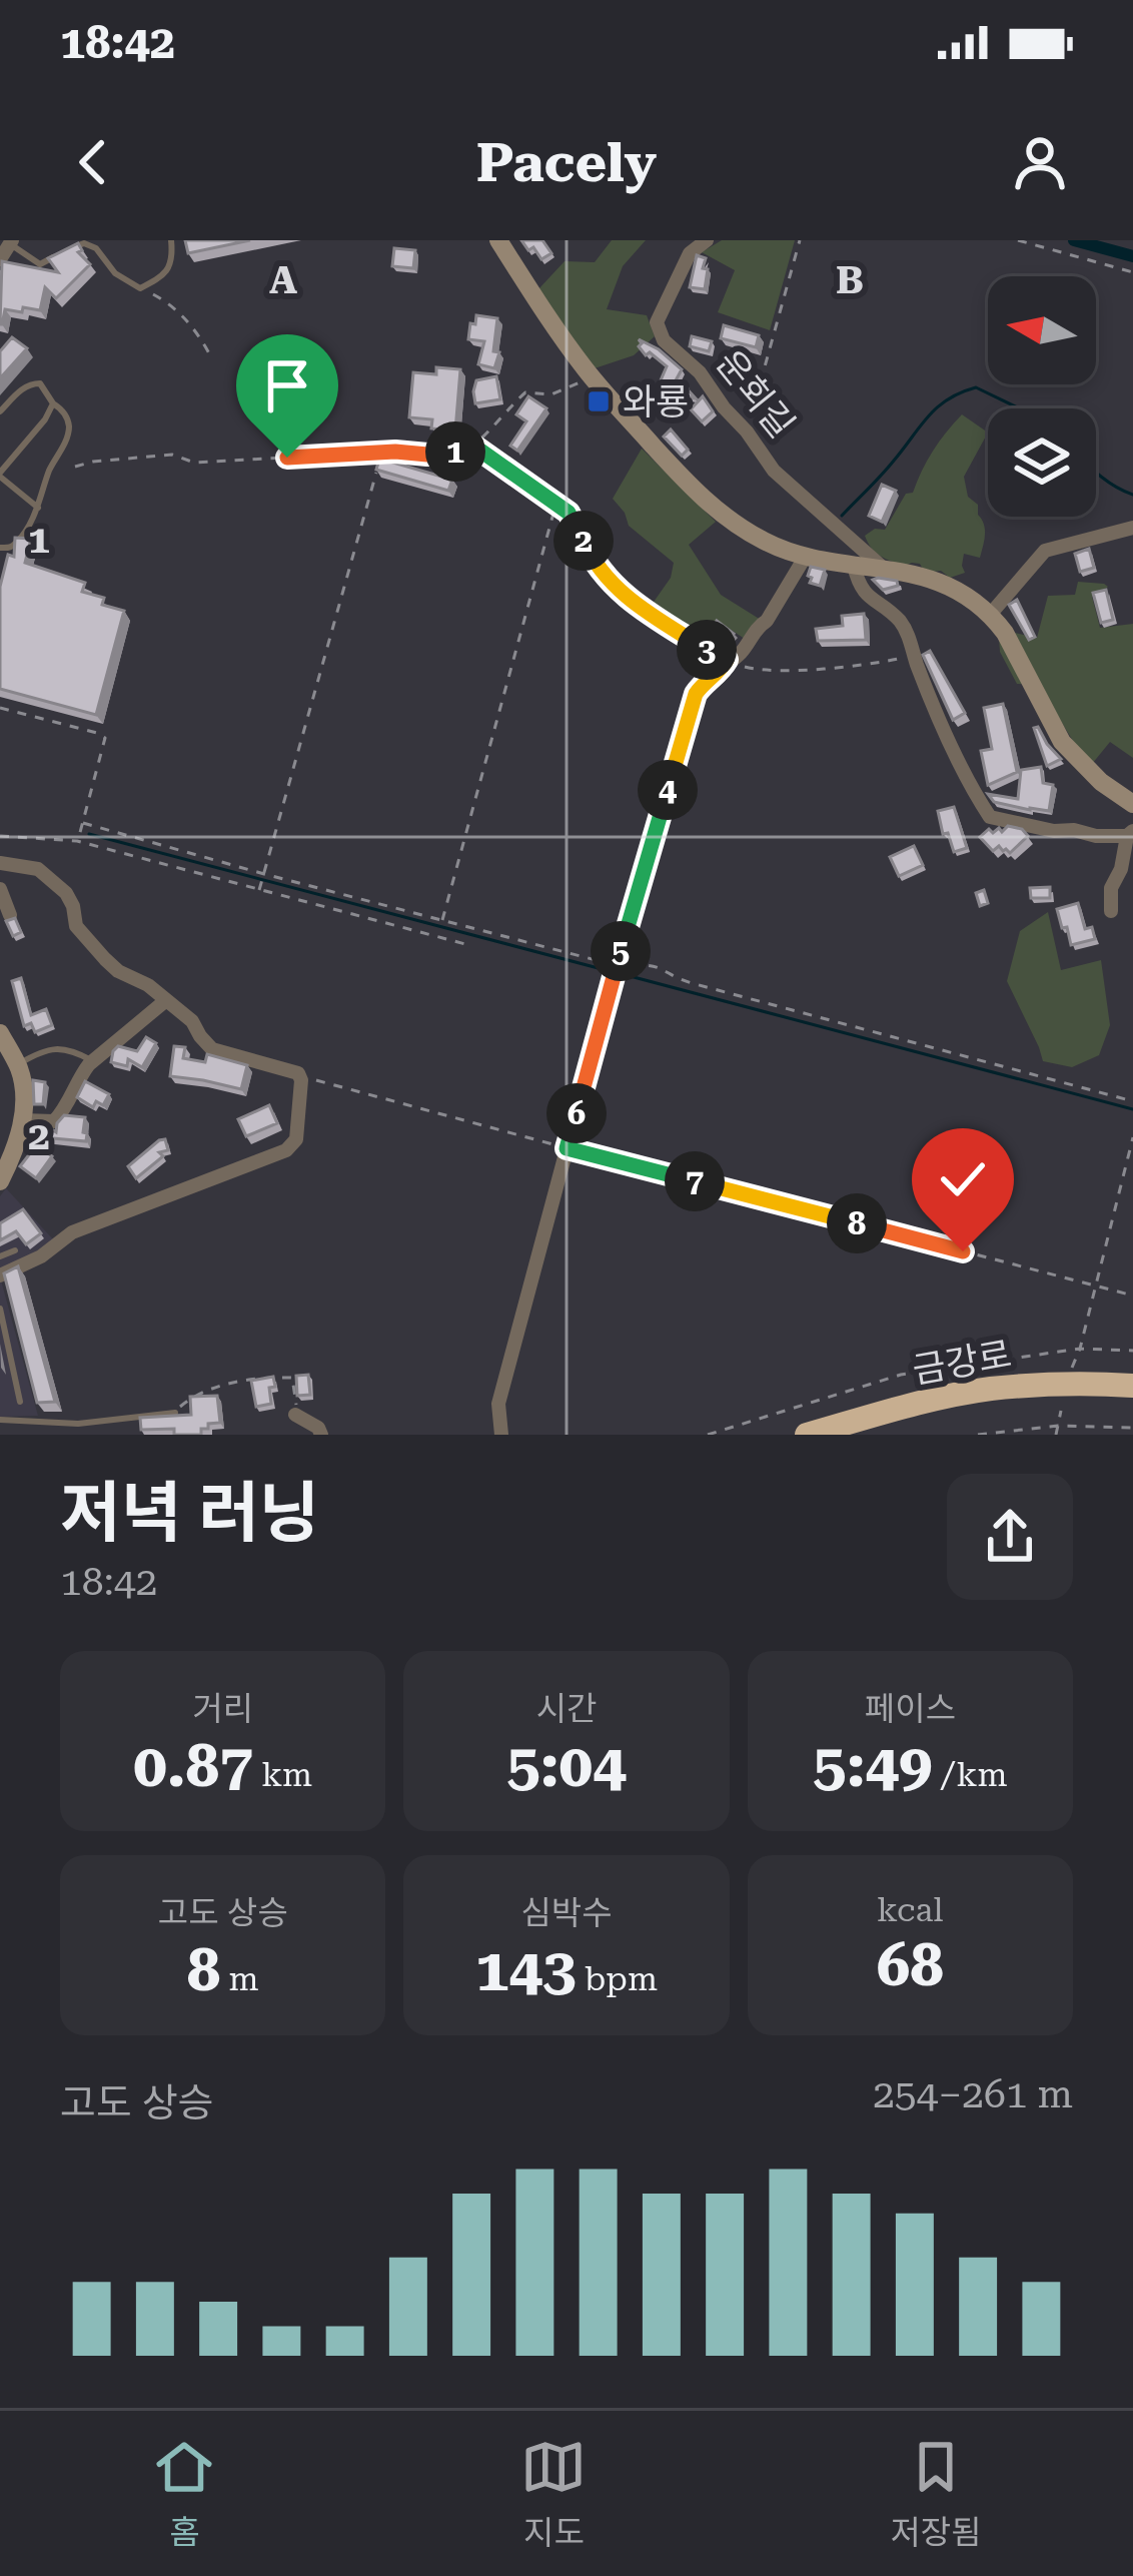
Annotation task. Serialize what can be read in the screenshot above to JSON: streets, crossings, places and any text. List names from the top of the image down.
{
  "streets": {
    "highway": ["금강로"],
    "street": ["운회길"]
  },
  "places": {
    "transit": ["와룡"]
  },
  "north": "left",
  "page": {
    "status": "18:42",
    "header": "Pacely",
    "pins": [
      "1",
      "2",
      "3",
      "4",
      "5",
      "6",
      "7",
      "8"
    ],
    "heading": ["저녁 러닝", "18:42"],
    "stats": [
      ["거리", "0.87 km"],
      ["시간", "5:04"],
      ["페이스", "5:49 /km"],
      ["고도 상승", "8 m"],
      ["심박수", "143 bpm"],
      ["kcal", "68"]
    ],
    "chart": ["고도 상승", "254–261 m"],
    "tabs": ["홈", "지도", "저장됨"]
  },
  "grid": {
    "columns": ["A", "B"],
    "rows": ["1", "2"]
  }
}
